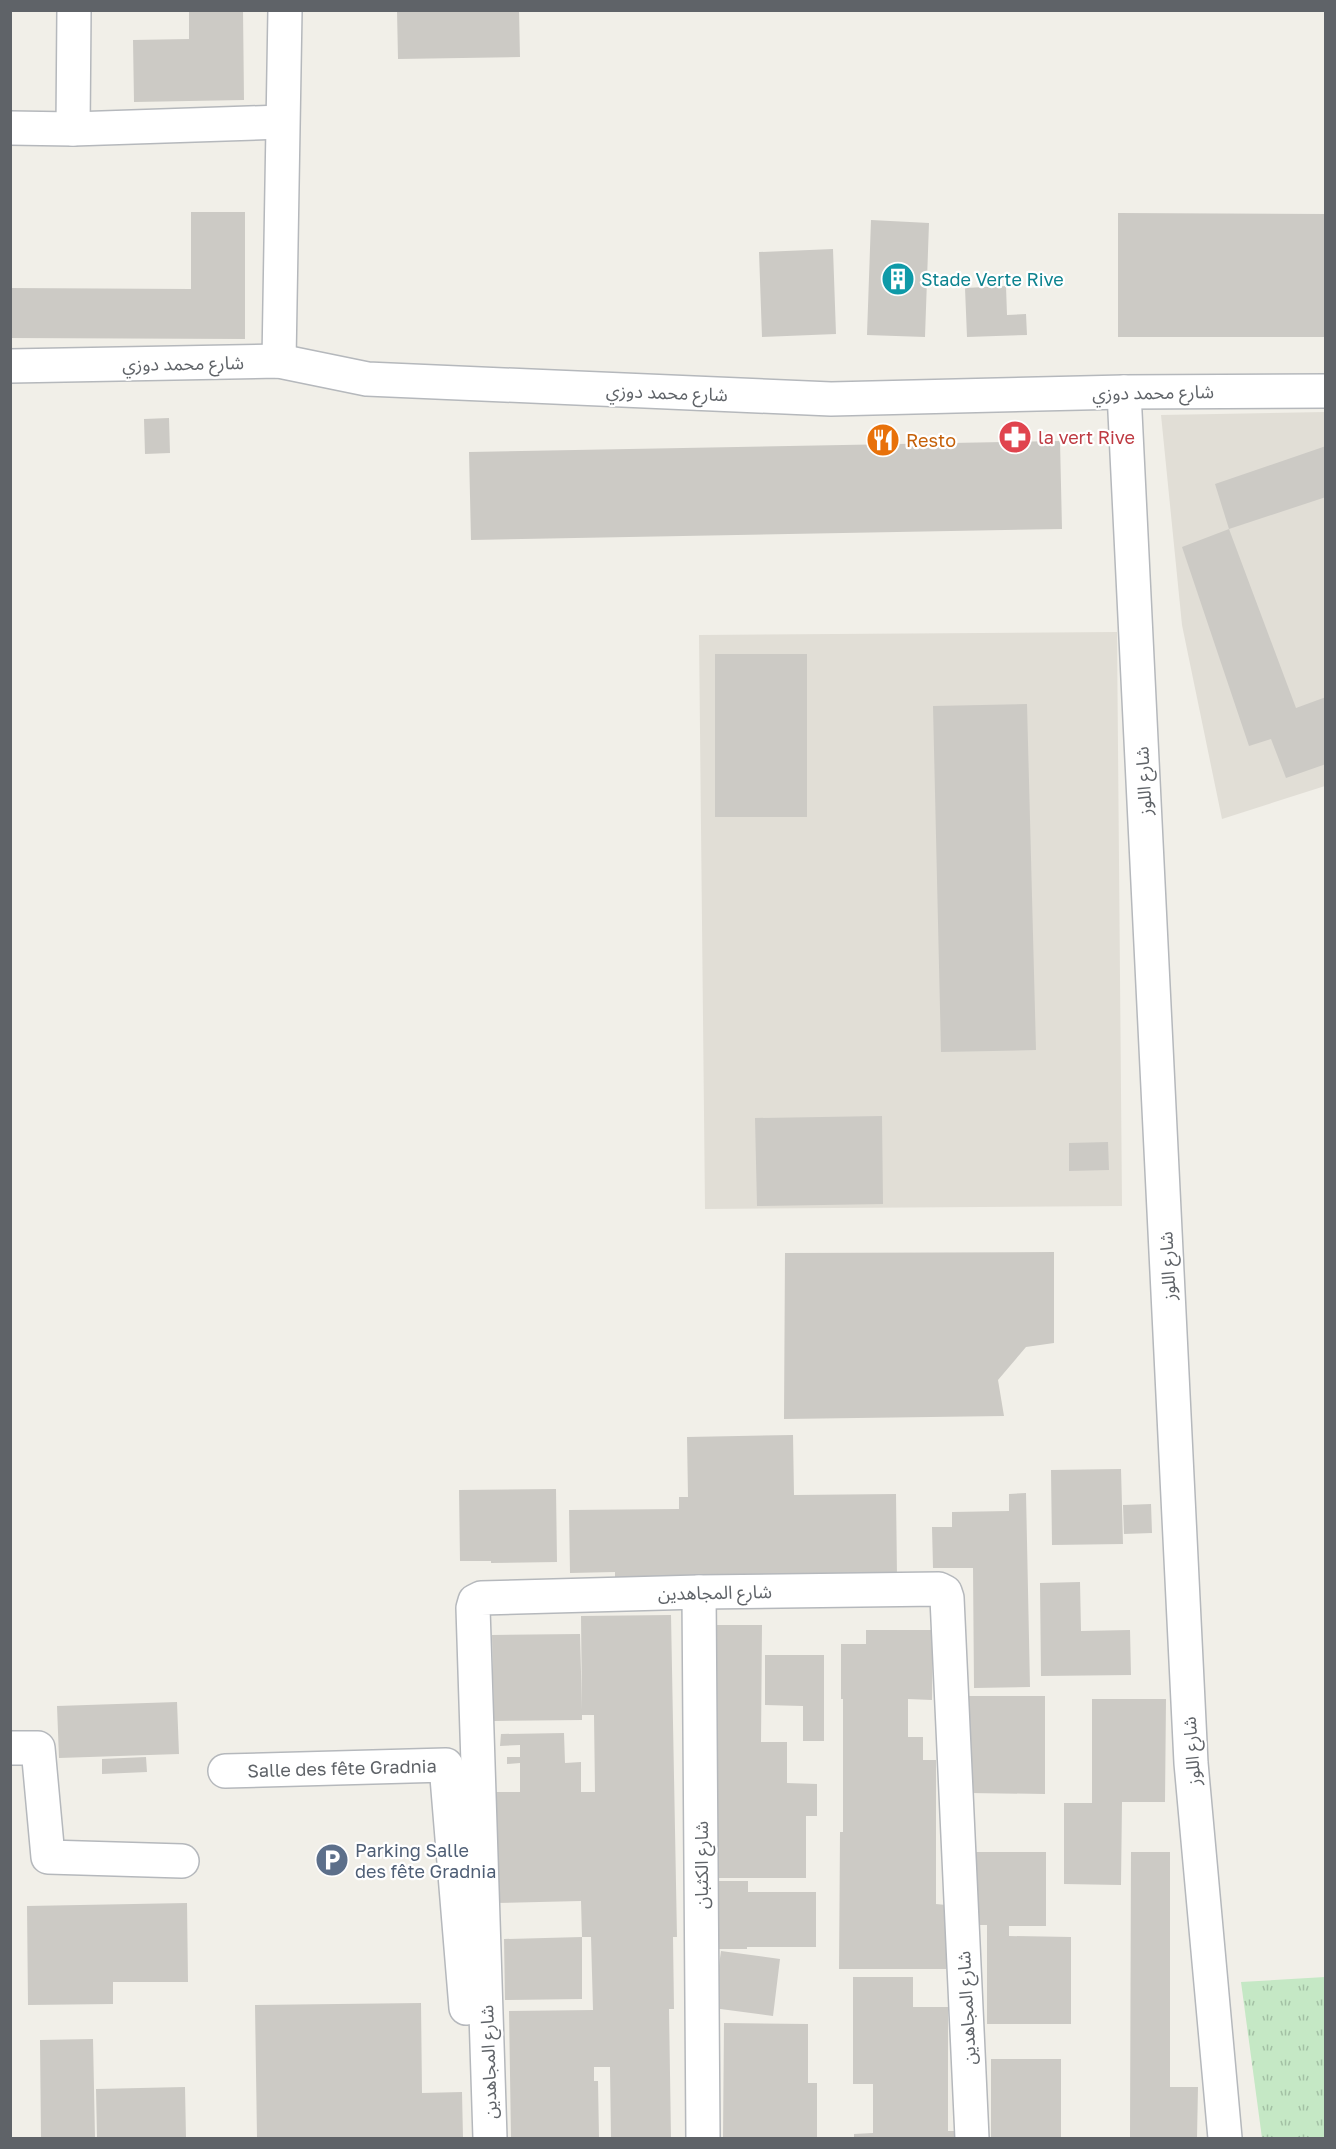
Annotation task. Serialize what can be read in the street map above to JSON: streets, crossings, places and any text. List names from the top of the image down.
{
  "streets": {
    "street": [
      "شارع محمد دوزي",
      "شارع اللوز",
      "شارع المجاهدين",
      "Salle des fête Gradnia",
      "شارع الكثبان"
    ]
  },
  "crossings": [
    ["شارع محمد دوزي", "شارع اللوز"],
    ["شارع المجاهدين", "شارع الكثبان"]
  ],
  "places": {
    "building": ["Stade Verte Rive"],
    "pharmacy": ["la vert Rive"],
    "restaurant": ["Resto"],
    "parking": ["Parking Salle des fête Gradnia"]
  }
}
